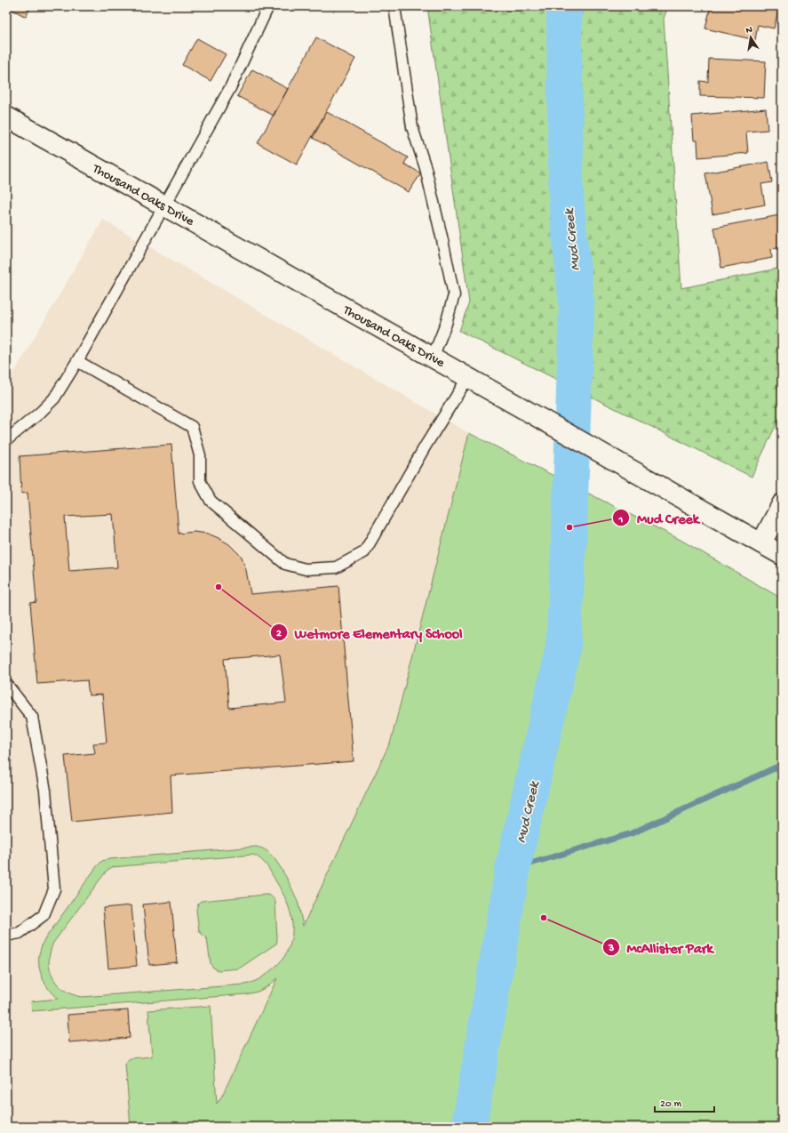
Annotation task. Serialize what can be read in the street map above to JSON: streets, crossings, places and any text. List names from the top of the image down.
{
  "streets": {
    "main road": ["Thousand Oaks Drive"]
  },
  "water": ["Mud Creek"],
  "places": ["Mud Creek", "Wetmore Elementary School", "McAllister Park"],
  "scale_bar": "20 m",
  "north": "top"
}
